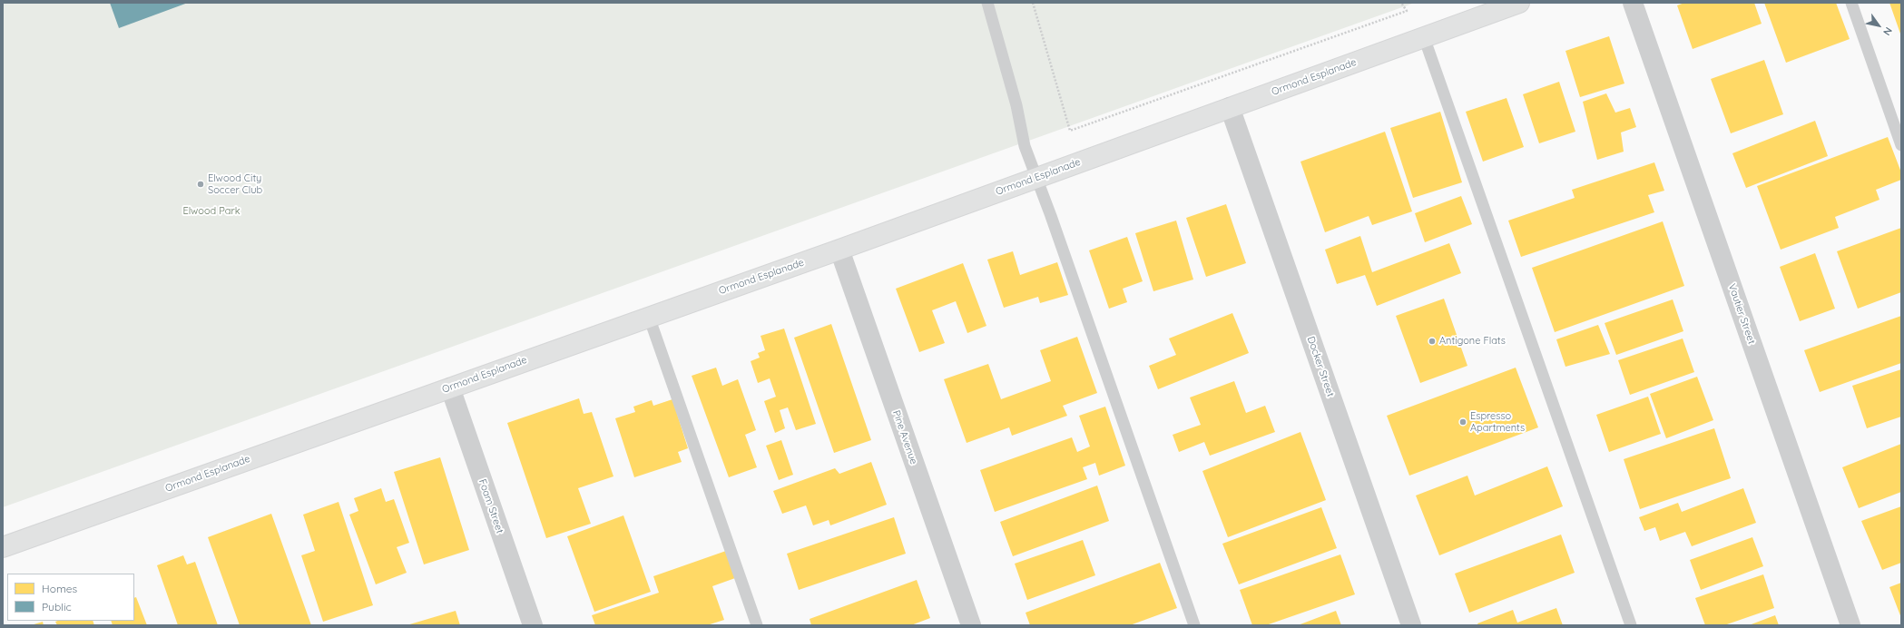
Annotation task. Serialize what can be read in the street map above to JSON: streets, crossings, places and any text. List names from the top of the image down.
{
  "streets": {
    "main road": ["Ormond Esplanade"],
    "street": [
      "Vautier Street",
      "Docker Street",
      "Pine Avenue",
      "Foam Street"
    ]
  },
  "crossings": [
    ["Ormond Esplanade", "Docker Street"],
    ["Ormond Esplanade", "Pine Avenue"],
    ["Ormond Esplanade", "Foam Street"]
  ],
  "parks": ["Elwood Park"],
  "places": ["Elwood City Soccer Club", "Antigone Flats", "Espresso Apartments"],
  "legend": ["Homes", "Public"],
  "north": "bottom right"
}
